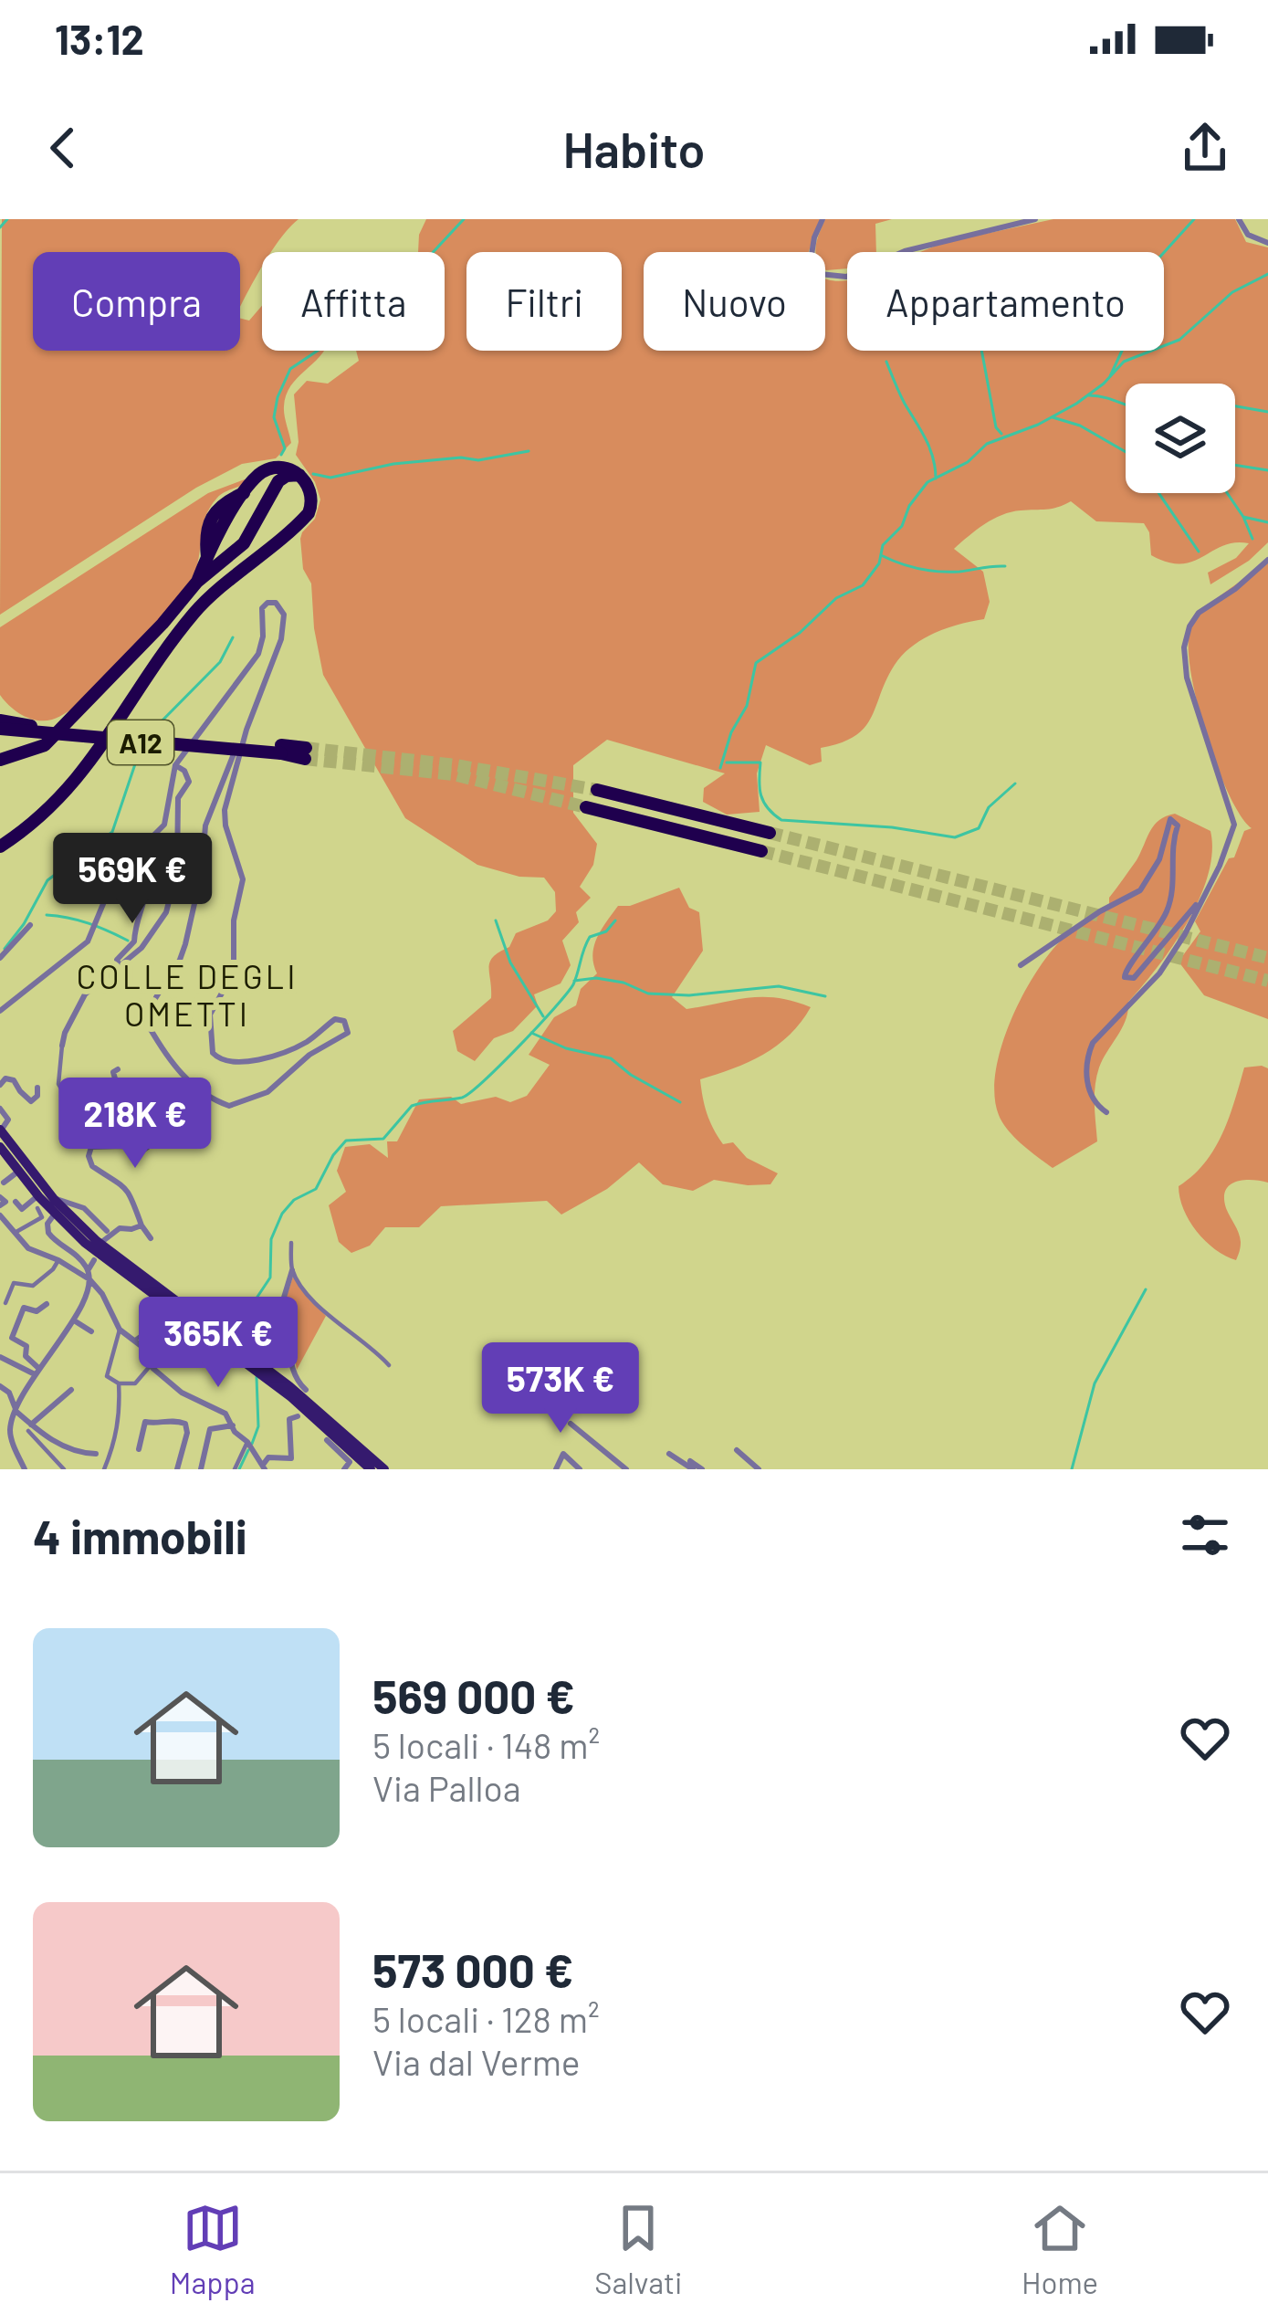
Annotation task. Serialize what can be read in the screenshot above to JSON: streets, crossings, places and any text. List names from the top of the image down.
{
  "streets": {
    "highway": ["A12"]
  },
  "districts": ["COLLE DEGLI OMETTI"],
  "page": {
    "status": "13:12",
    "header": "Habito",
    "chip": [
      "Compra",
      "Affitta",
      "Filtri",
      "Nuovo",
      "Appartamento"
    ],
    "price": [
      "569K €",
      "218K €",
      "365K €",
      "573K €"
    ],
    "heading": "4 immobili",
    "list": [
      {
        "name": "569 000 €",
        "note": "5 locali · 148 m² · Via Palloa"
      },
      {
        "name": "573 000 €",
        "note": "5 locali · 128 m² · Via dal Verme"
      }
    ],
    "tabs": ["Mappa", "Salvati", "Home"]
  }
}
